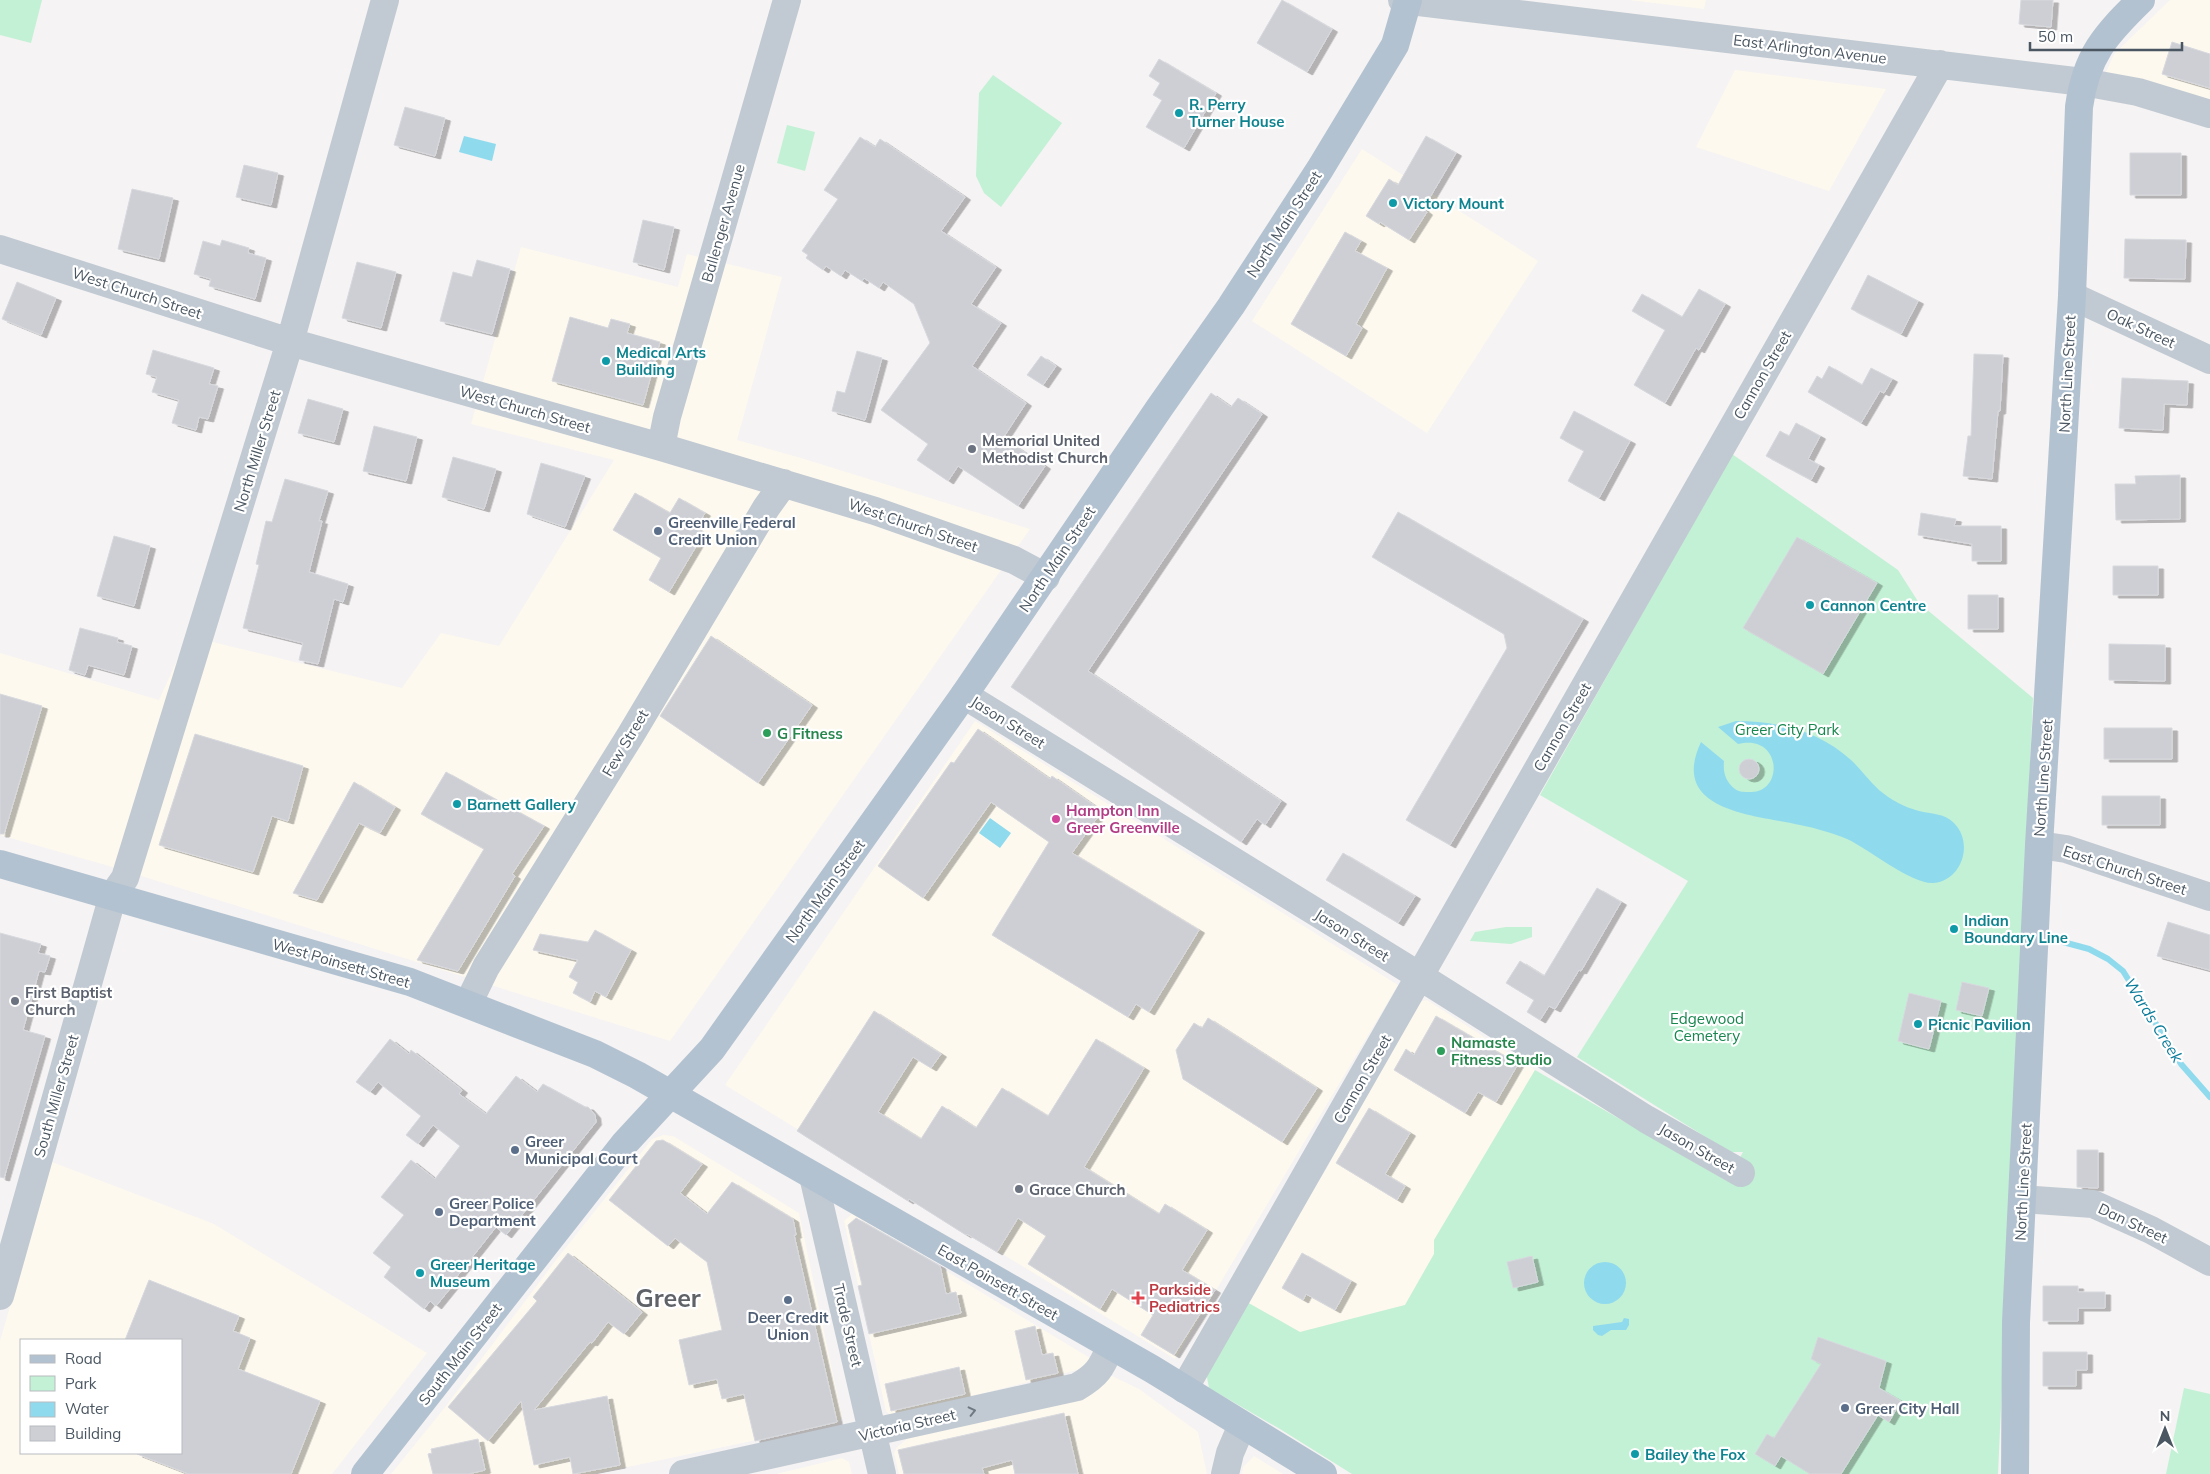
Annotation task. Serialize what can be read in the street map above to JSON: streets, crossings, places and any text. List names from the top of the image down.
{
  "streets": {
    "main road": [
      "North Main Street",
      "North Line Street",
      "West Poinsett Street",
      "East Poinsett Street",
      "South Main Street"
    ],
    "street": [
      "East Arlington Avenue",
      "Ballenger Avenue",
      "West Church Street",
      "Oak Street",
      "Cannon Street",
      "North Miller Street",
      "Jason Street",
      "Few Street",
      "East Church Street",
      "South Miller Street",
      "Dan Street",
      "Trade Street",
      "Victoria Street"
    ]
  },
  "crossings": [
    ["East Arlington Avenue", "North Main Street"],
    ["East Arlington Avenue", "North Line Street"],
    ["East Arlington Avenue", "Cannon Street"],
    ["Ballenger Avenue", "West Church Street"],
    ["North Main Street", "West Church Street"],
    ["North Main Street", "Jason Street"],
    ["North Main Street", "West Poinsett Street"],
    ["North Main Street", "East Poinsett Street"],
    ["North Main Street", "South Main Street"],
    ["West Church Street", "North Miller Street"],
    ["West Church Street", "Few Street"],
    ["Oak Street", "North Line Street"],
    ["North Line Street", "East Church Street"],
    ["North Line Street", "Dan Street"],
    ["Cannon Street", "Jason Street"],
    ["Cannon Street", "East Poinsett Street"],
    ["North Miller Street", "West Poinsett Street"],
    ["North Miller Street", "South Miller Street"],
    ["Few Street", "West Poinsett Street"],
    ["West Poinsett Street", "South Miller Street"],
    ["West Poinsett Street", "East Poinsett Street"],
    ["West Poinsett Street", "South Main Street"],
    ["East Poinsett Street", "Trade Street"],
    ["East Poinsett Street", "South Main Street"],
    ["East Poinsett Street", "Victoria Street"],
    ["Trade Street", "Victoria Street"]
  ],
  "one_way": ["Victoria Street"],
  "districts": ["Greer"],
  "water": ["Wards Creek"],
  "parks": ["Greer City Park", "Edgewood Cemetery"],
  "places": {
    "other": [
      "R. Perry Turner House",
      "Victory Mount",
      "Medical Arts Building",
      "Memorial United Methodist Church",
      "Greenville Federal Credit Union",
      "Cannon Centre",
      "G Fitness",
      "Barnett Gallery",
      "Hampton Inn Greer Greenville",
      "Indian Boundary Line",
      "First Baptist Church",
      "Picnic Pavilion",
      "Namaste Fitness Studio",
      "Greer Municipal Court",
      "Grace Church",
      "Greer Police Department",
      "Greer Heritage Museum",
      "Deer Credit Union",
      "Greer City Hall",
      "Bailey the Fox"
    ],
    "health": ["Parkside Pediatrics"]
  },
  "legend": [
    "Road",
    "Park",
    "Water",
    "Building"
  ],
  "scale_bar": "50 m",
  "north": "top"
}
